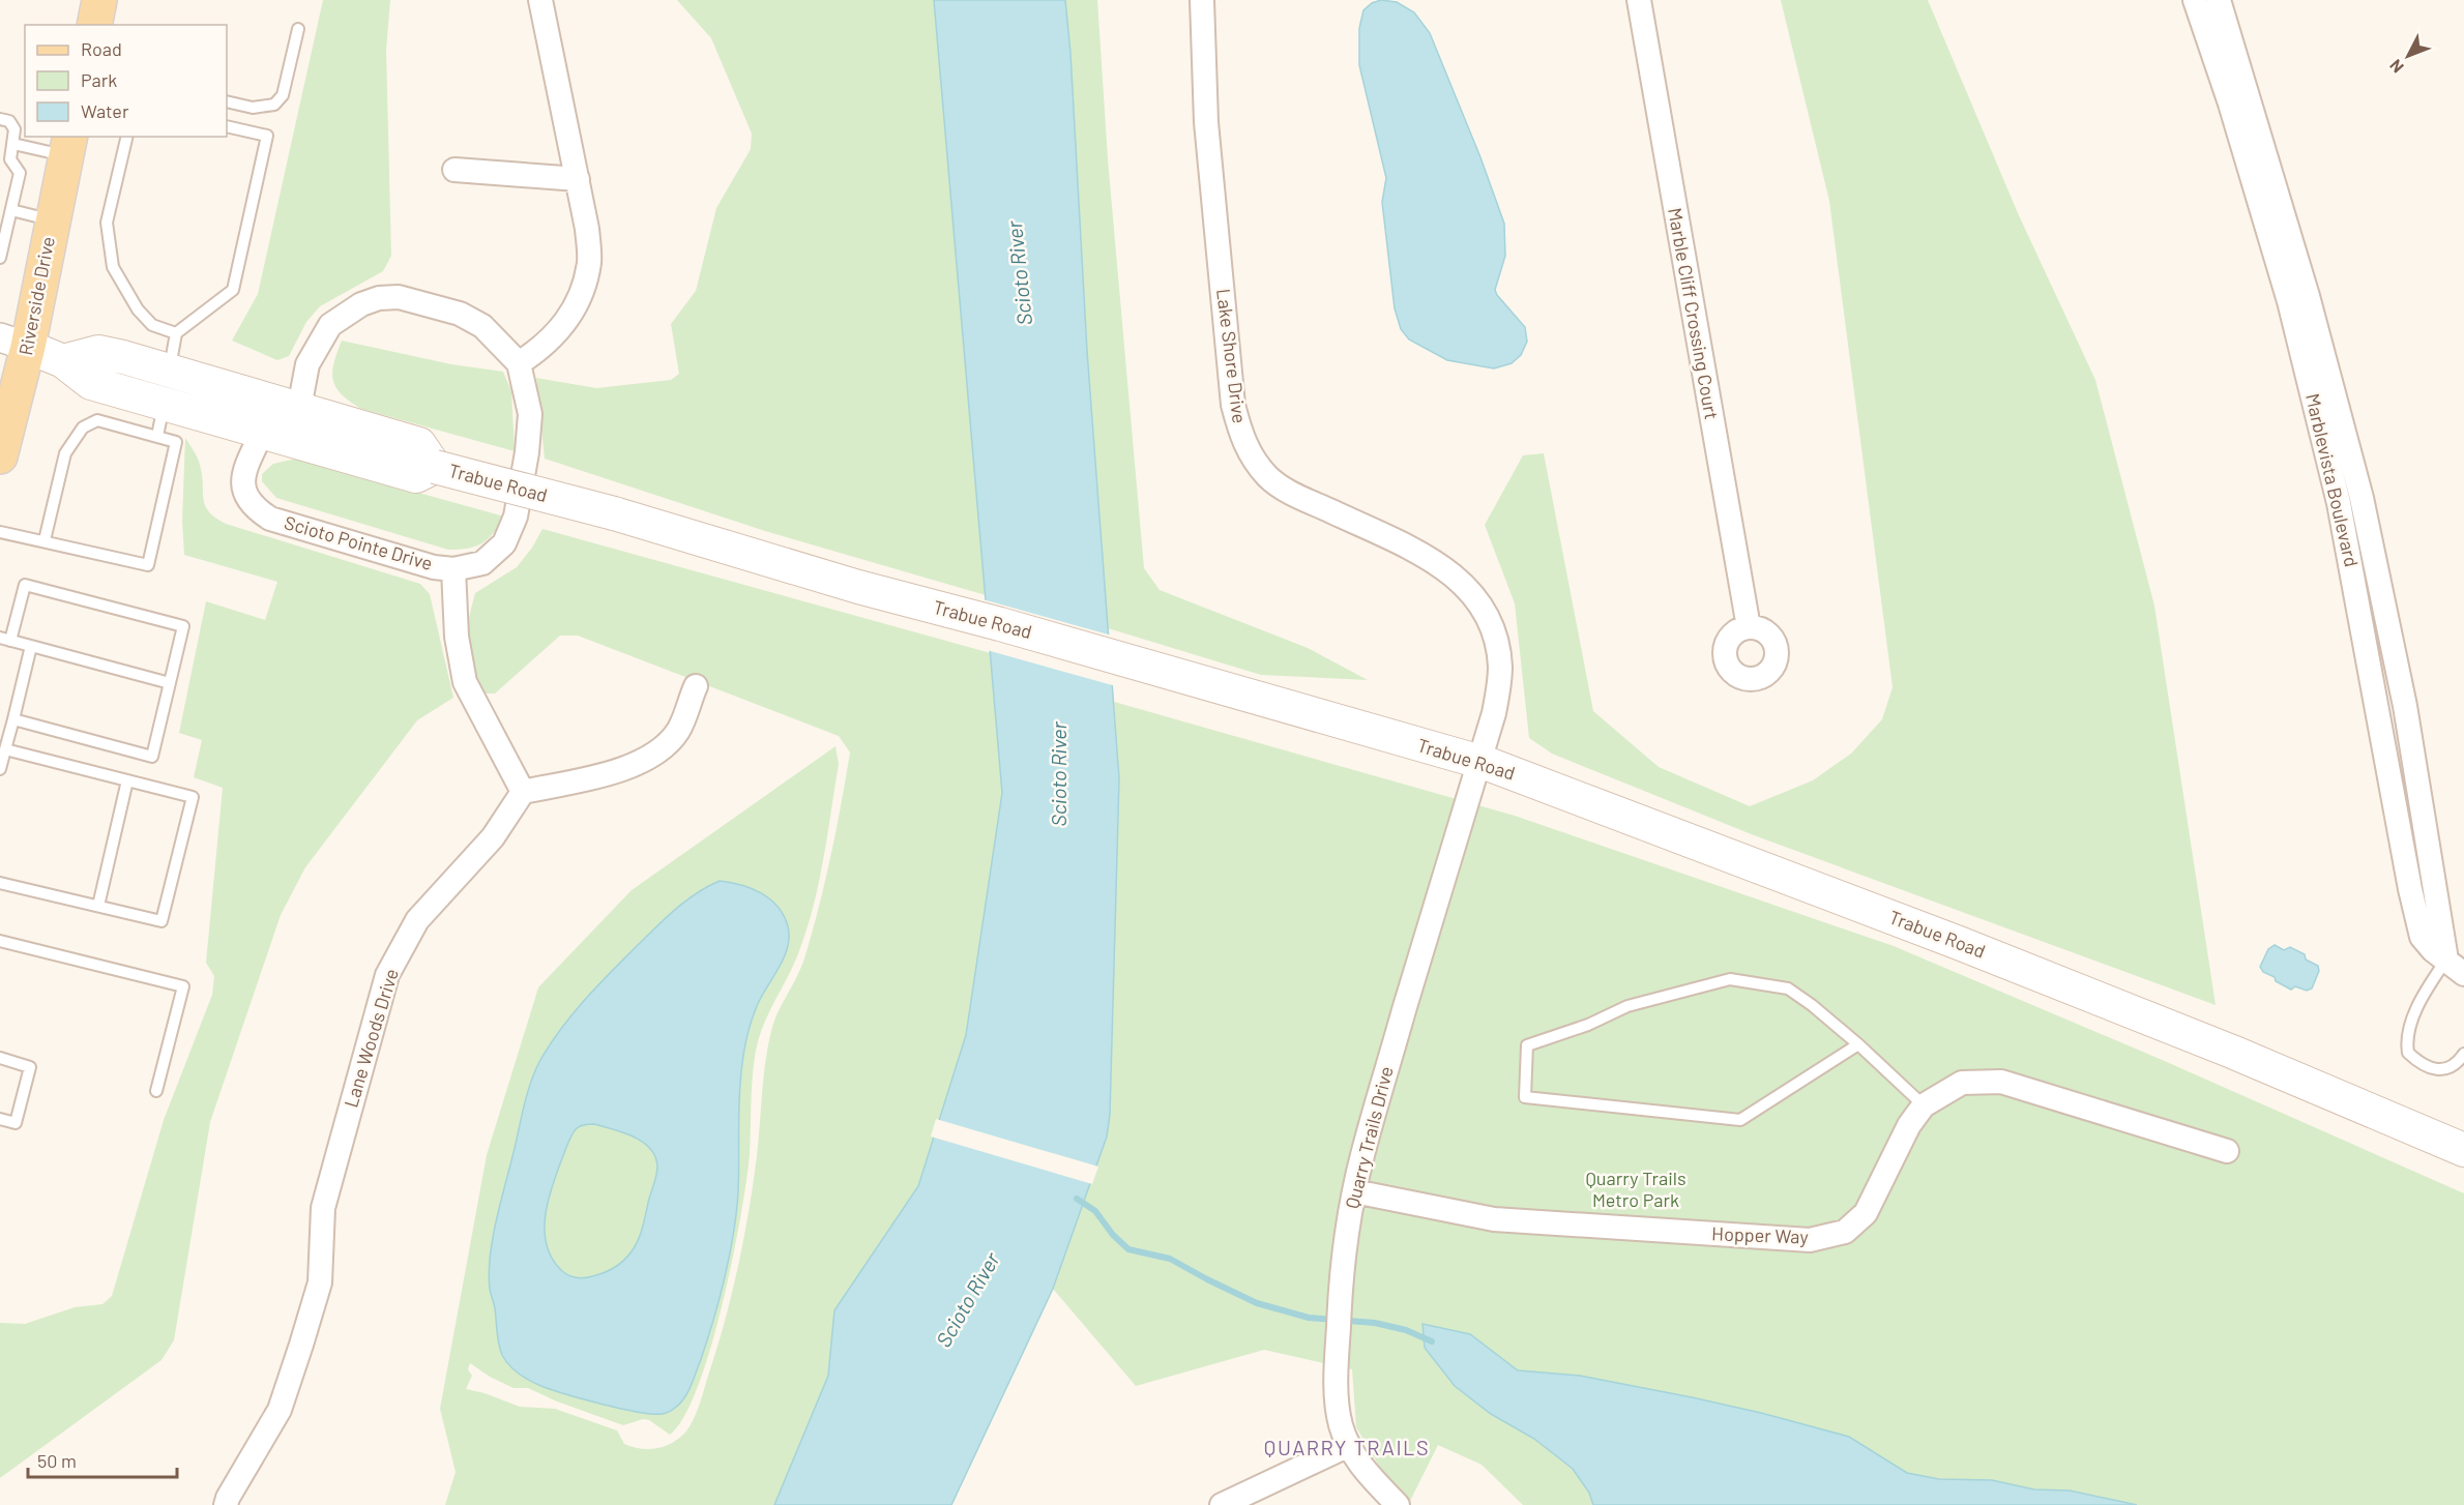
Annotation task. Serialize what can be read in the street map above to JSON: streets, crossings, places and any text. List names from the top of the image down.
{
  "streets": {
    "main road": ["Riverside Drive", "Trabue Road"],
    "street": [
      "Marble Cliff Crossing Court",
      "Lake Shore Drive",
      "Marblevista Boulevard",
      "Scioto Pointe Drive",
      "Lane Woods Drive",
      "Quarry Trails Drive",
      "Hopper Way"
    ]
  },
  "crossings": [
    ["Riverside Drive", "Trabue Road"],
    ["Lake Shore Drive", "Trabue Road"],
    ["Lake Shore Drive", "Quarry Trails Drive"],
    ["Trabue Road", "Scioto Pointe Drive"],
    ["Trabue Road", "Quarry Trails Drive"],
    ["Quarry Trails Drive", "Hopper Way"]
  ],
  "districts": ["QUARRY TRAILS"],
  "water": ["Scioto River"],
  "parks": ["Quarry Trails Metro Park"],
  "legend": ["Road", "Park", "Water"],
  "scale_bar": "50 m",
  "north": "bottom left"
}
